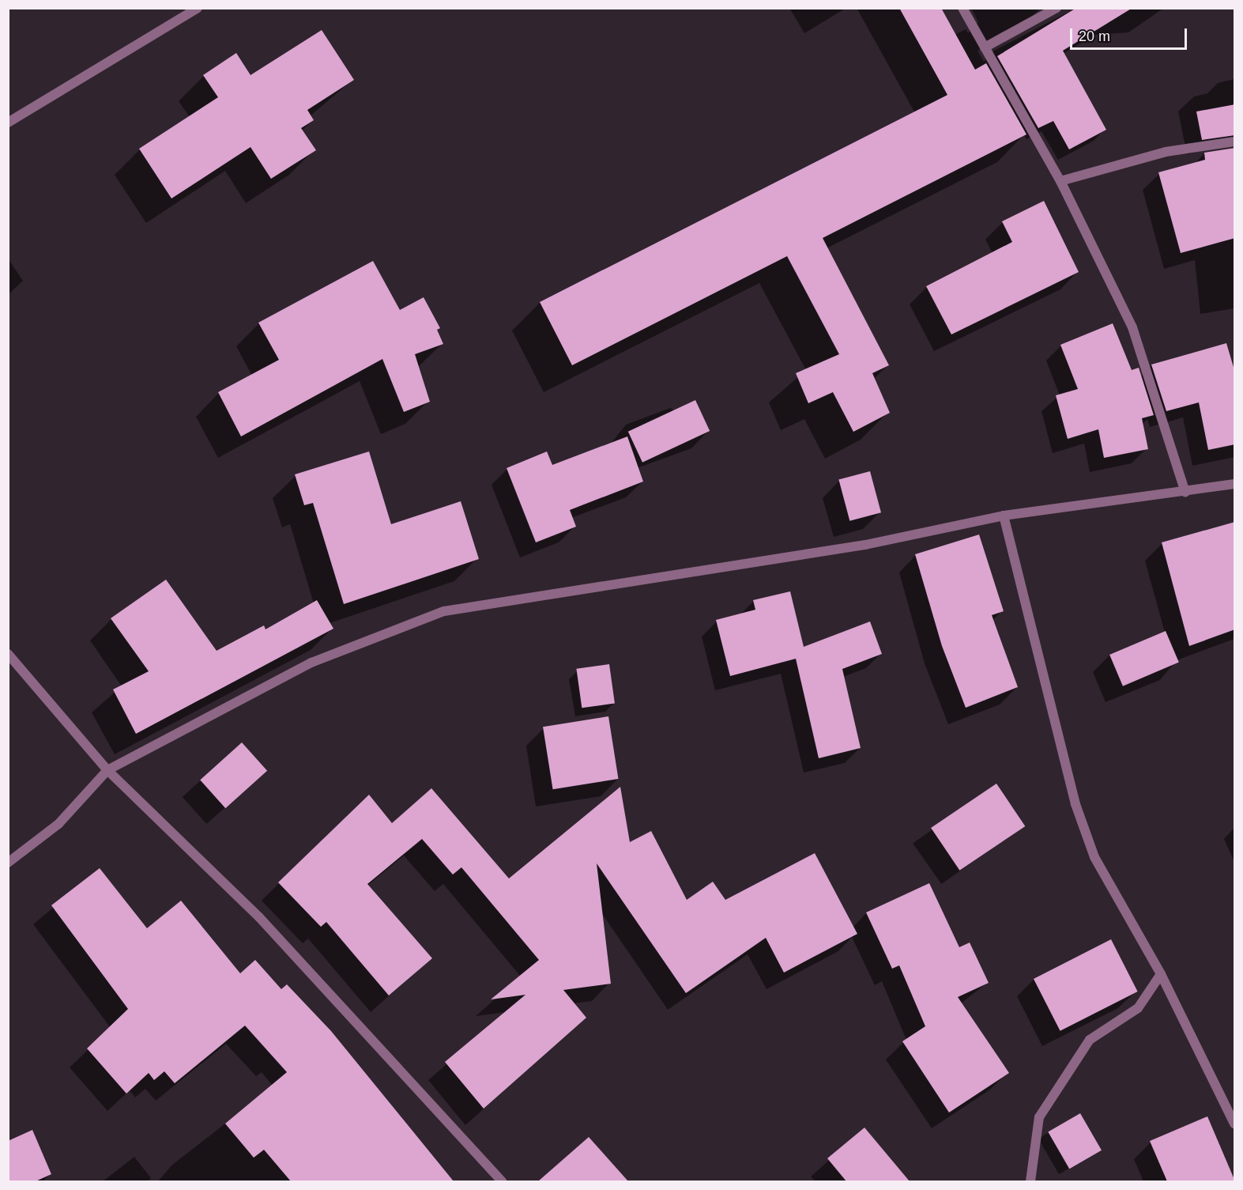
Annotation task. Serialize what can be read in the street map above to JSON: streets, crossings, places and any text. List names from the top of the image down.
{
  "scale_bar": "20 m"
}
